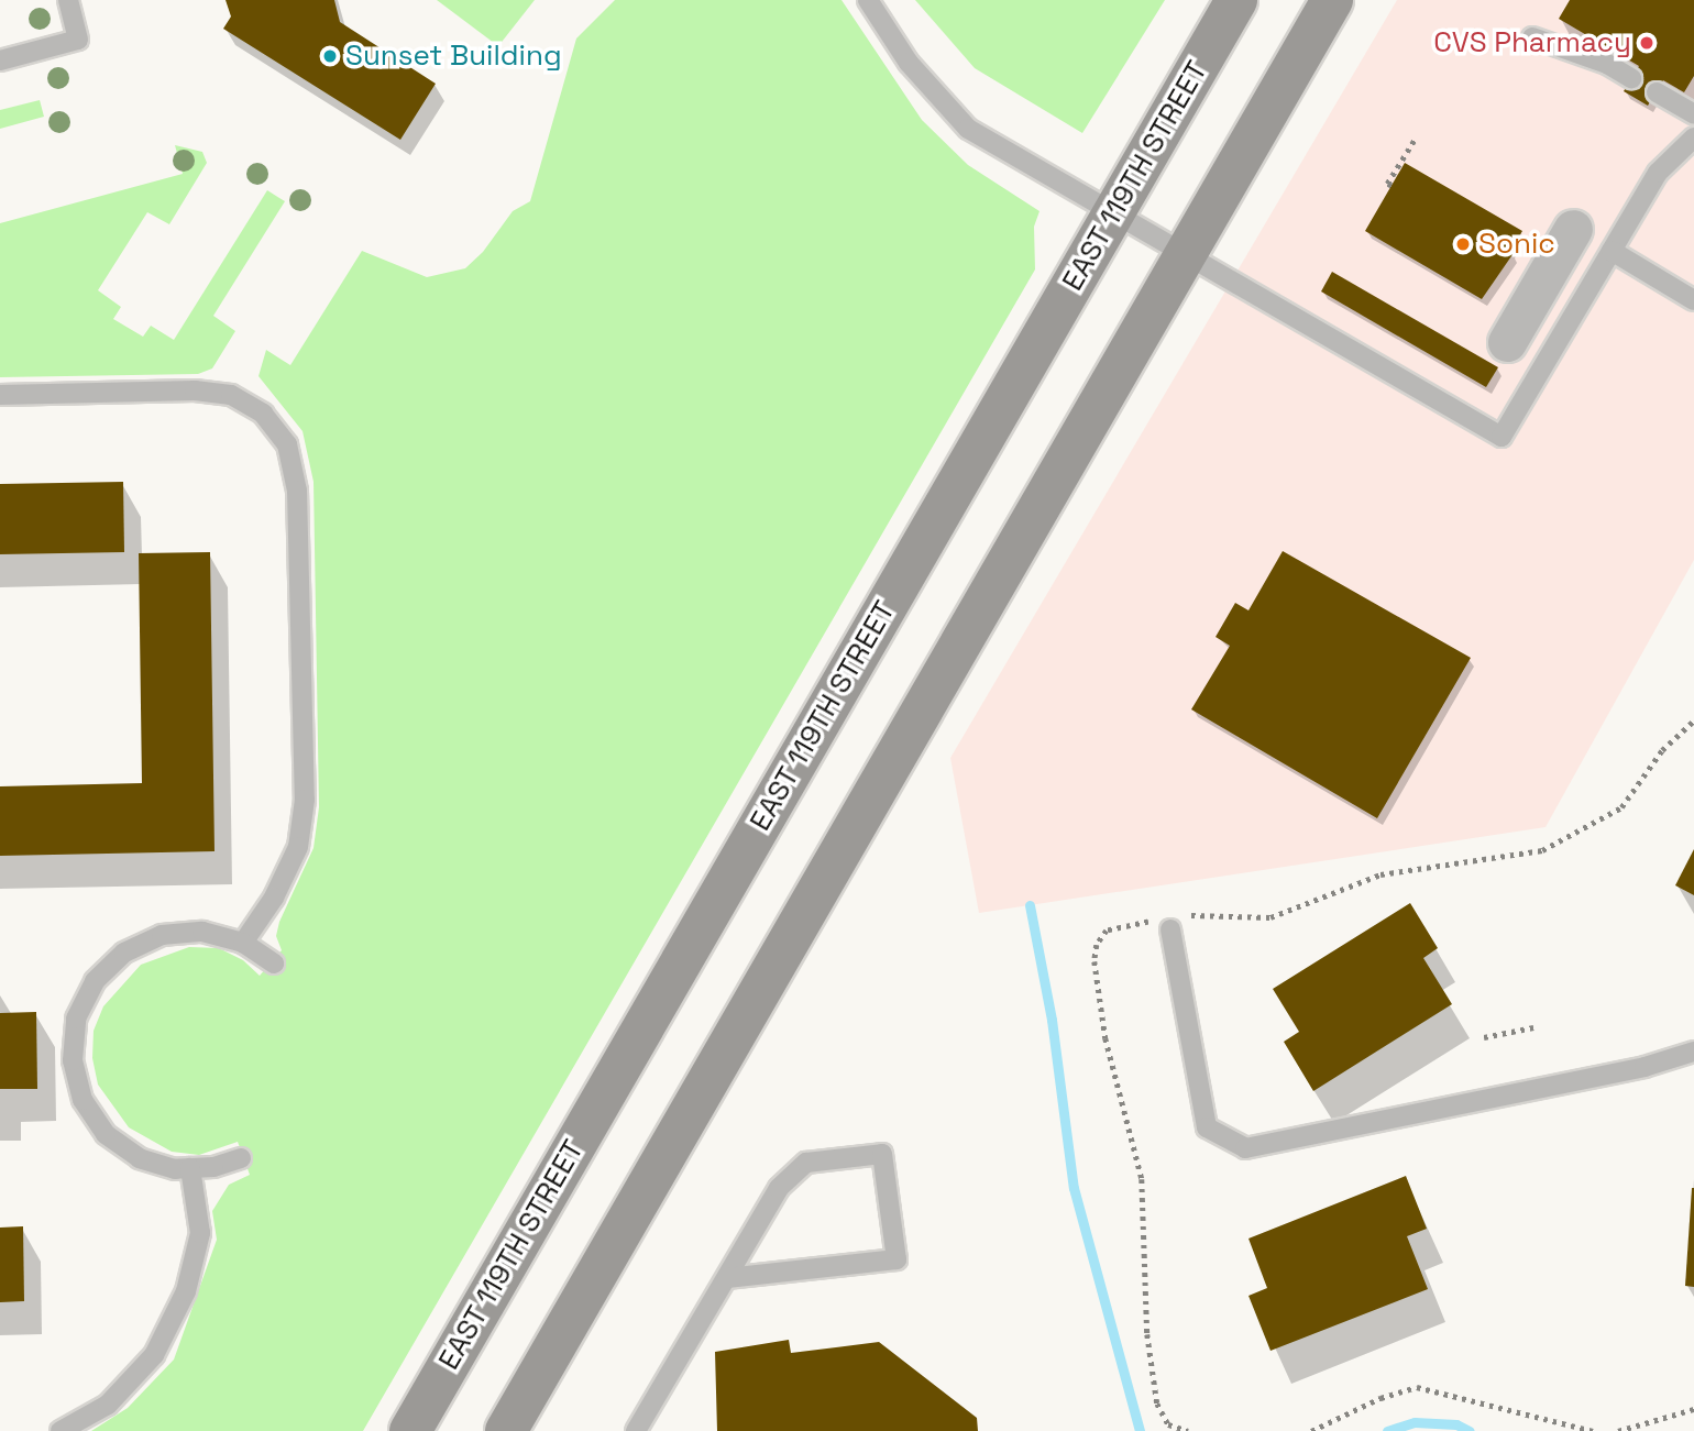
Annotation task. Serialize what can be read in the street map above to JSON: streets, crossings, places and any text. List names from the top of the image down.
{
  "streets": {
    "main road": ["EAST 119TH STREET"]
  },
  "places": ["CVS Pharmacy", "Sunset Building", "Sonic"]
}
